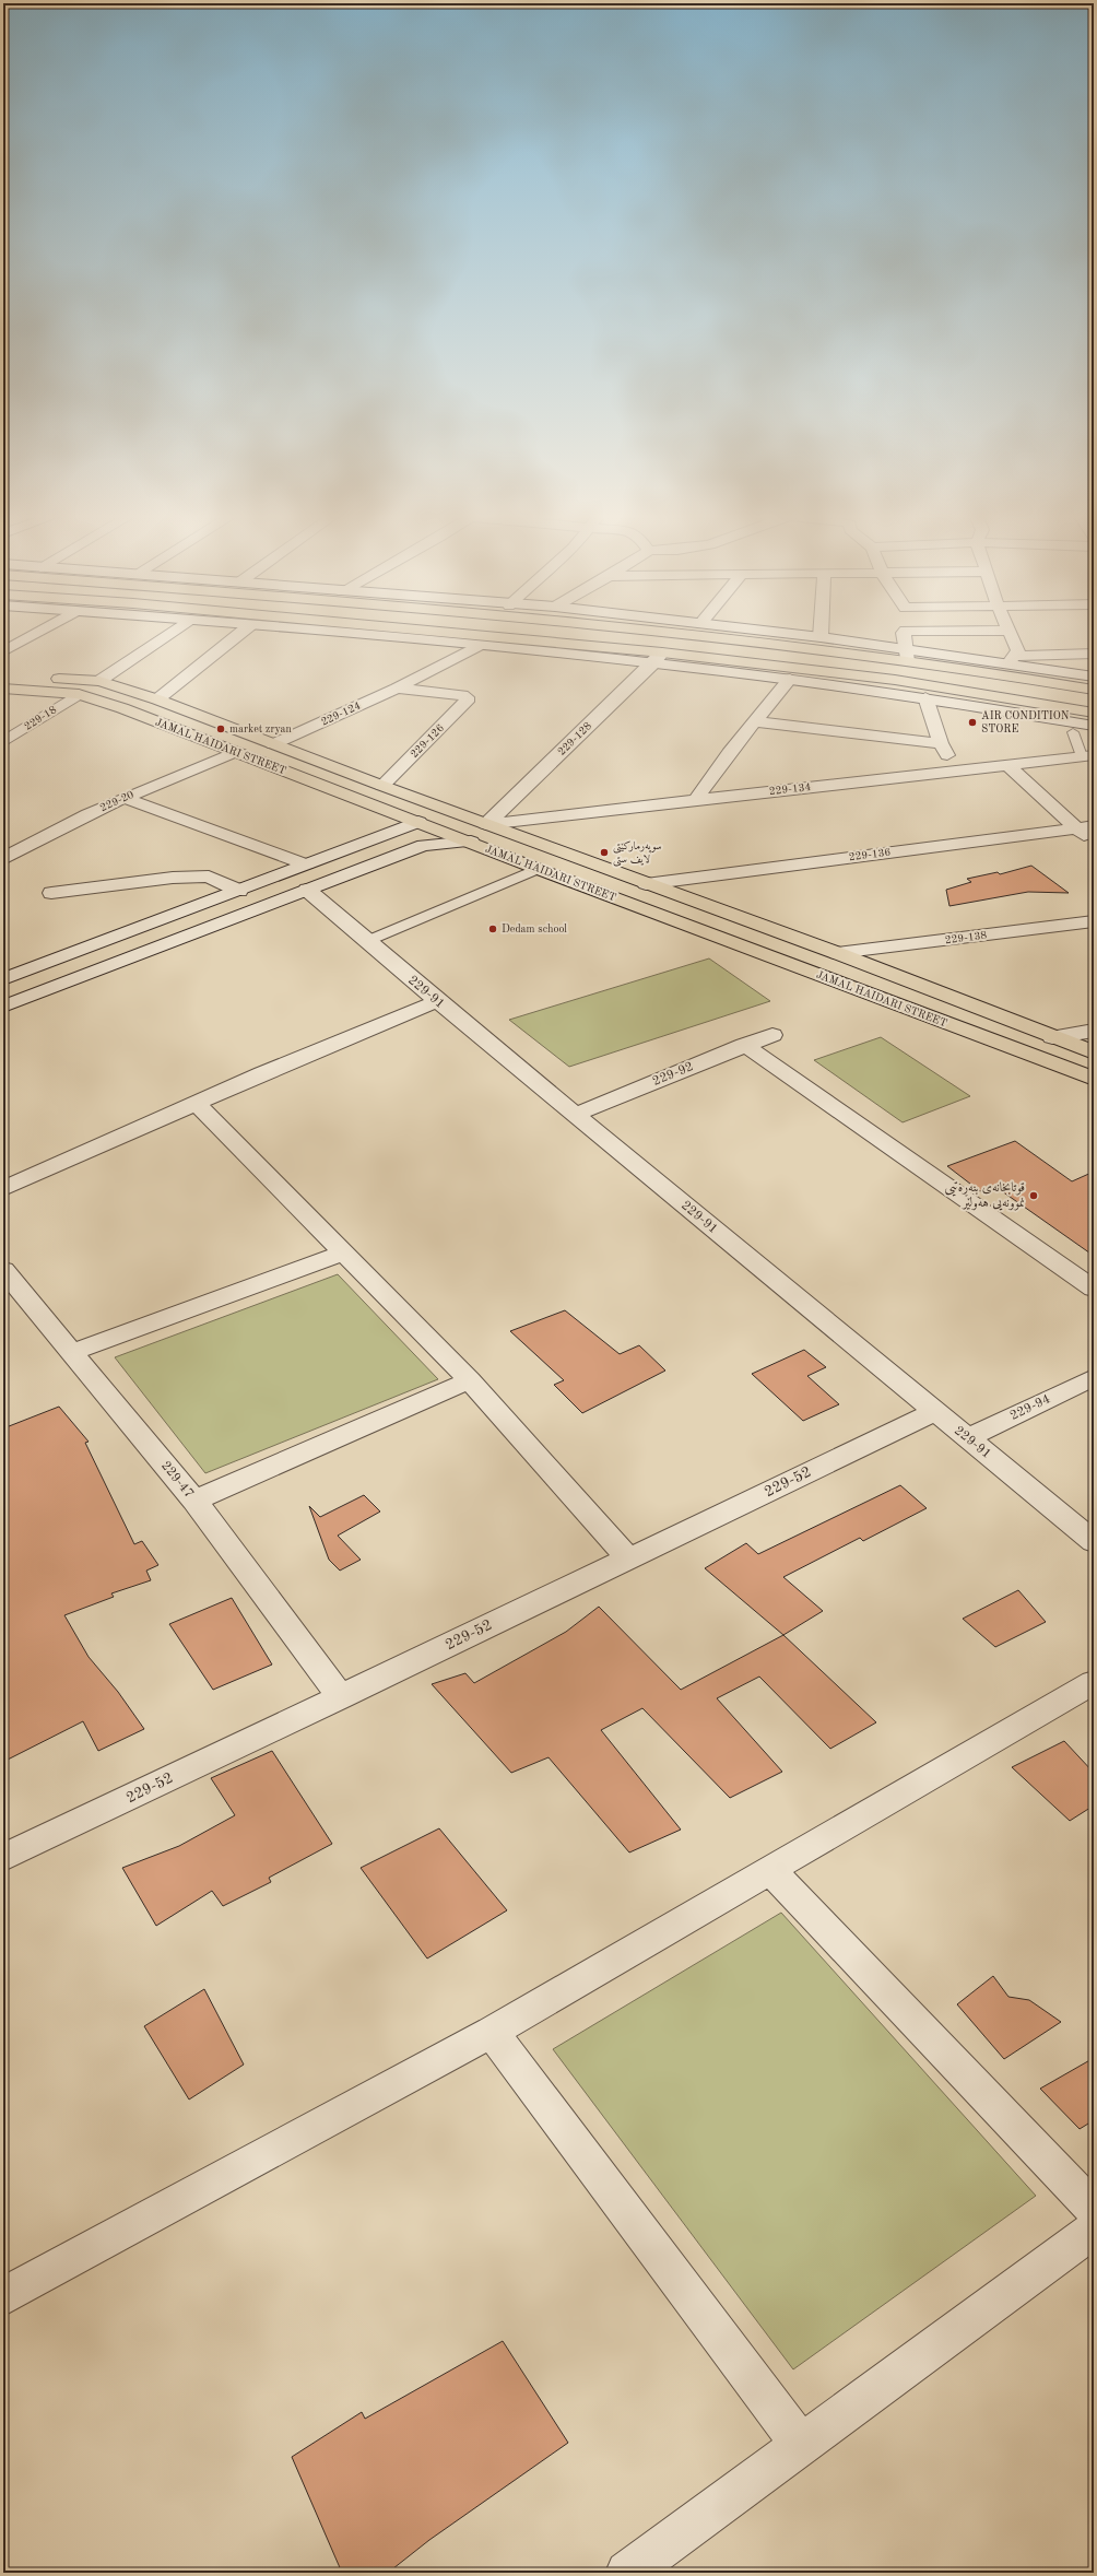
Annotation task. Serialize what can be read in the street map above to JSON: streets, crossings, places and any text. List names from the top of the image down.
{
  "streets": {
    "main road": ["JAMAL HAIDARI STREET"],
    "street": [
      "229-124",
      "229-18",
      "229-128",
      "229-126",
      "229-134",
      "229-20",
      "229-136",
      "229-138",
      "229-91",
      "229-92",
      "229-94",
      "229-47",
      "229-52"
    ]
  },
  "crossings": [
    ["229-124", "229-126"],
    ["229-124", "JAMAL HAIDARI STREET"],
    ["229-18", "JAMAL HAIDARI STREET"],
    ["229-128", "JAMAL HAIDARI STREET"],
    ["229-128", "229-134"],
    ["229-126", "JAMAL HAIDARI STREET"],
    ["JAMAL HAIDARI STREET", "229-134"],
    ["JAMAL HAIDARI STREET", "229-20"],
    ["JAMAL HAIDARI STREET", "229-136"],
    ["JAMAL HAIDARI STREET", "229-138"],
    ["229-91", "229-92"],
    ["229-91", "229-94"],
    ["229-91", "229-52"],
    ["229-47", "229-52"]
  ],
  "places": [
    "AIR CONDITION STORE",
    "market zryan",
    "سوپەرمارکێتی لایف ستی",
    "Dedam school",
    "قوتابخانەی بنەڕەتیی نموونەیی هەولێر"
  ]
}
